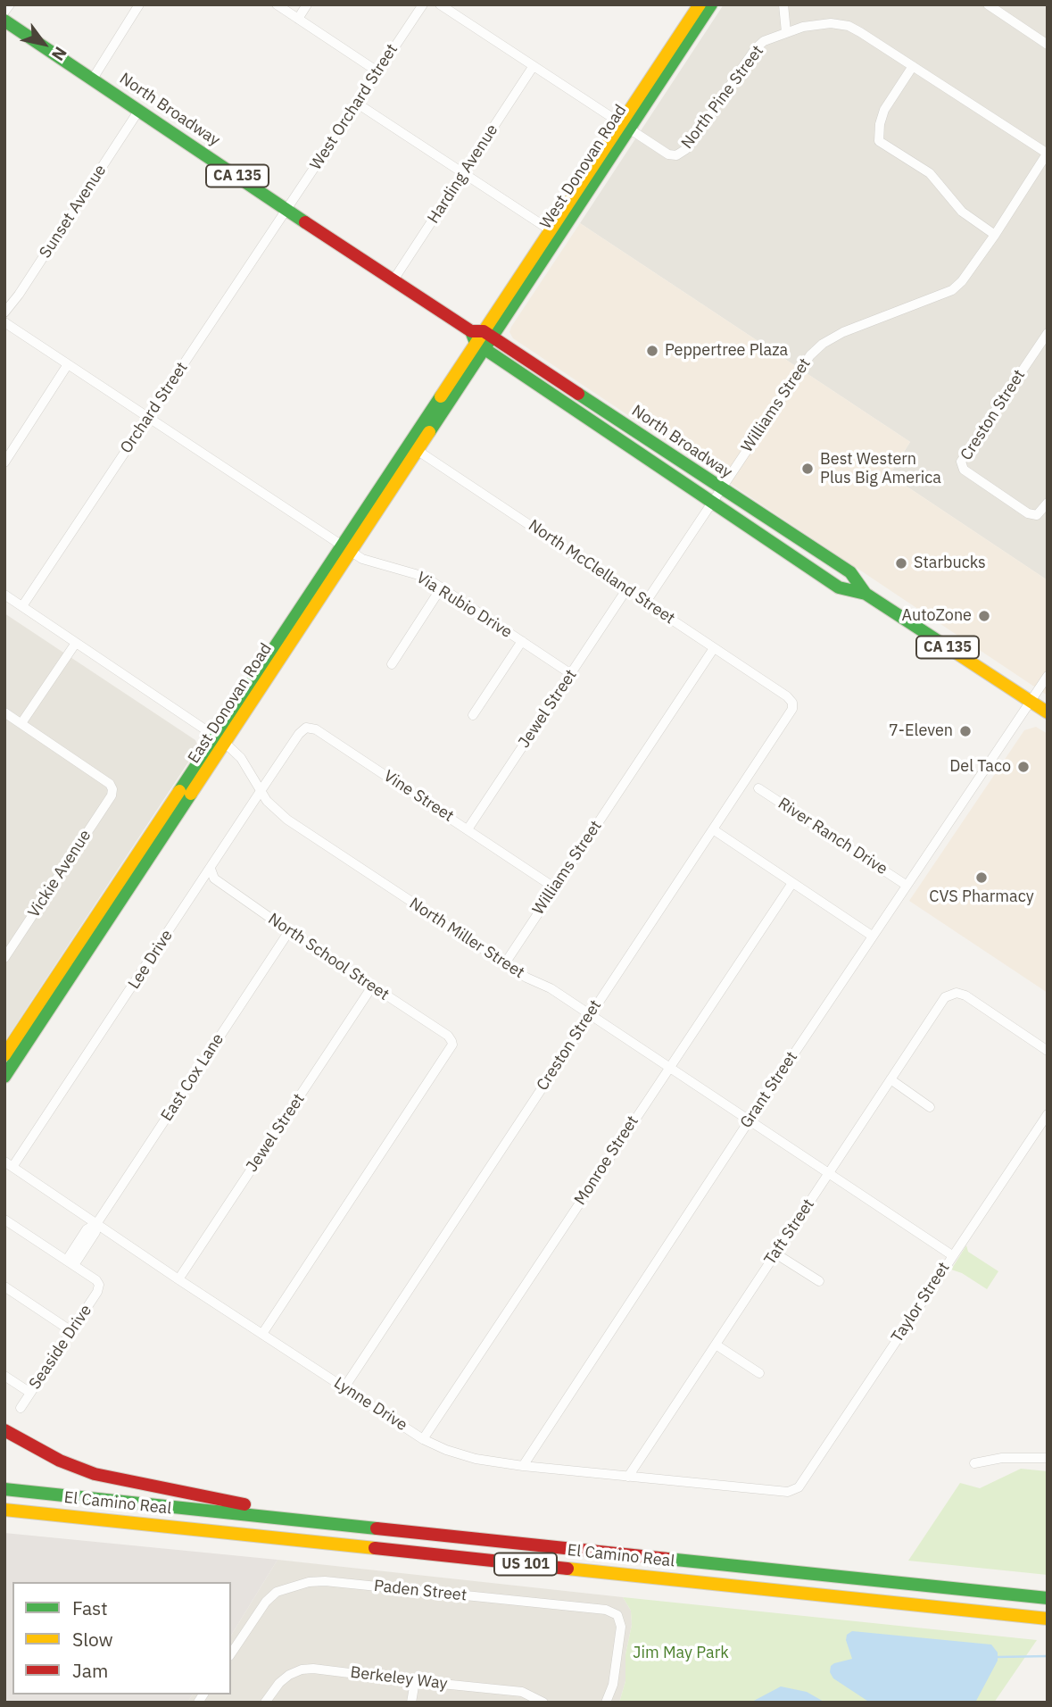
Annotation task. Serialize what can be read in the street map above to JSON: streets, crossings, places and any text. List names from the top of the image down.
{
  "streets": {
    "main road": [
      "North Broadway",
      "West Donovan Road",
      "CA 135",
      "East Donovan Road",
      "El Camino Real",
      "US 101"
    ],
    "street": [
      "North Pine Street",
      "West Orchard Street",
      "Harding Avenue",
      "Sunset Avenue",
      "Williams Street",
      "Orchard Street",
      "Creston Street",
      "North McClelland Street",
      "Via Rubio Drive",
      "Jewel Street",
      "Vine Street",
      "River Ranch Drive",
      "Vickie Avenue",
      "North Miller Street",
      "North School Street",
      "Lee Drive",
      "East Cox Lane",
      "Grant Street",
      "Monroe Street",
      "Taft Street",
      "Taylor Street",
      "Seaside Drive",
      "Lynne Drive",
      "Paden Street",
      "Berkeley Way"
    ]
  },
  "crossings": [
    ["North Pine Street", "West Donovan Road"],
    ["North Pine Street", "Harding Avenue"],
    ["North Pine Street", "Williams Street"],
    ["West Orchard Street", "North Broadway"],
    ["West Orchard Street", "Orchard Street"],
    ["North Broadway", "West Donovan Road"],
    ["North Broadway", "Harding Avenue"],
    ["North Broadway", "Sunset Avenue"],
    ["North Broadway", "Williams Street"],
    ["North Broadway", "Orchard Street"],
    ["North Broadway", "East Donovan Road"],
    ["North Broadway", "Grant Street"],
    ["West Donovan Road", "East Donovan Road"],
    ["Williams Street", "North McClelland Street"],
    ["Williams Street", "Vine Street"],
    ["Williams Street", "North Miller Street"],
    ["Orchard Street", "North Miller Street"],
    ["Creston Street", "North McClelland Street"],
    ["Creston Street", "North Miller Street"],
    ["Creston Street", "Lynne Drive"],
    ["North McClelland Street", "East Donovan Road"],
    ["North McClelland Street", "Jewel Street"],
    ["Via Rubio Drive", "East Donovan Road"],
    ["Via Rubio Drive", "Jewel Street"],
    ["East Donovan Road", "North Miller Street"],
    ["Jewel Street", "Vine Street"],
    ["Jewel Street", "North School Street"],
    ["Jewel Street", "Lynne Drive"],
    ["Vine Street", "Lee Drive"],
    ["River Ranch Drive", "Grant Street"],
    ["North Miller Street", "Lee Drive"],
    ["North Miller Street", "Grant Street"],
    ["North Miller Street", "Monroe Street"],
    ["North Miller Street", "Taft Street"],
    ["North Miller Street", "Taylor Street"],
    ["North School Street", "Lee Drive"],
    ["North School Street", "East Cox Lane"],
    ["North School Street", "Lynne Drive"],
    ["Lee Drive", "Lynne Drive"],
    ["East Cox Lane", "Seaside Drive"],
    ["East Cox Lane", "Lynne Drive"],
    ["Grant Street", "Lynne Drive"],
    ["Monroe Street", "Lynne Drive"],
    ["Taft Street", "Lynne Drive"],
    ["Taylor Street", "Lynne Drive"]
  ],
  "parks": ["Jim May Park"],
  "places": [
    "Peppertree Plaza",
    "Best Western Plus Big America",
    "Starbucks",
    "AutoZone",
    "7-Eleven",
    "Del Taco",
    "CVS Pharmacy"
  ],
  "legend": ["Fast", "Slow", "Jam"],
  "north": "bottom right"
}
